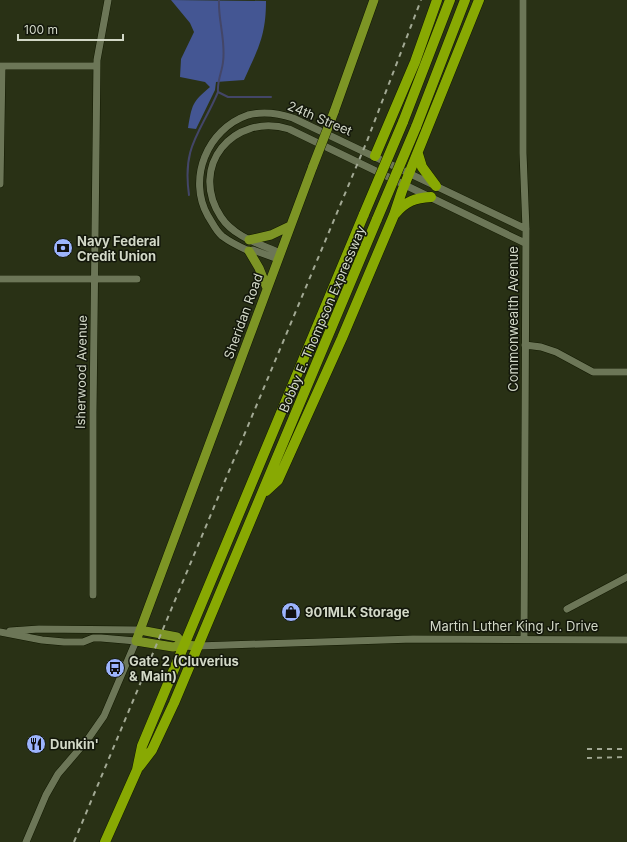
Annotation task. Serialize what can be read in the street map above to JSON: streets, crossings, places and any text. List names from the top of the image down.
{
  "streets": {
    "highway": ["Bobby E. Thompson Expressway"],
    "main road": ["Sheridan Road", "Martin Luther King Jr. Drive"],
    "street": ["24th Street", "Commonwealth Avenue", "Isherwood Avenue"]
  },
  "crossings": [
    ["24th Street", "Sheridan Road"],
    ["24th Street", "Commonwealth Avenue"],
    ["Sheridan Road", "Martin Luther King Jr. Drive"],
    ["Bobby E. Thompson Expressway", "Martin Luther King Jr. Drive"],
    ["Commonwealth Avenue", "Martin Luther King Jr. Drive"]
  ],
  "places": {
    "bank": ["Navy Federal Credit Union"],
    "shop": ["901MLK Storage"],
    "bus stop": ["Gate 2 (Cluverius & Main)"],
    "restaurant": ["Dunkin'"]
  },
  "scale_bar": "100 m"
}
